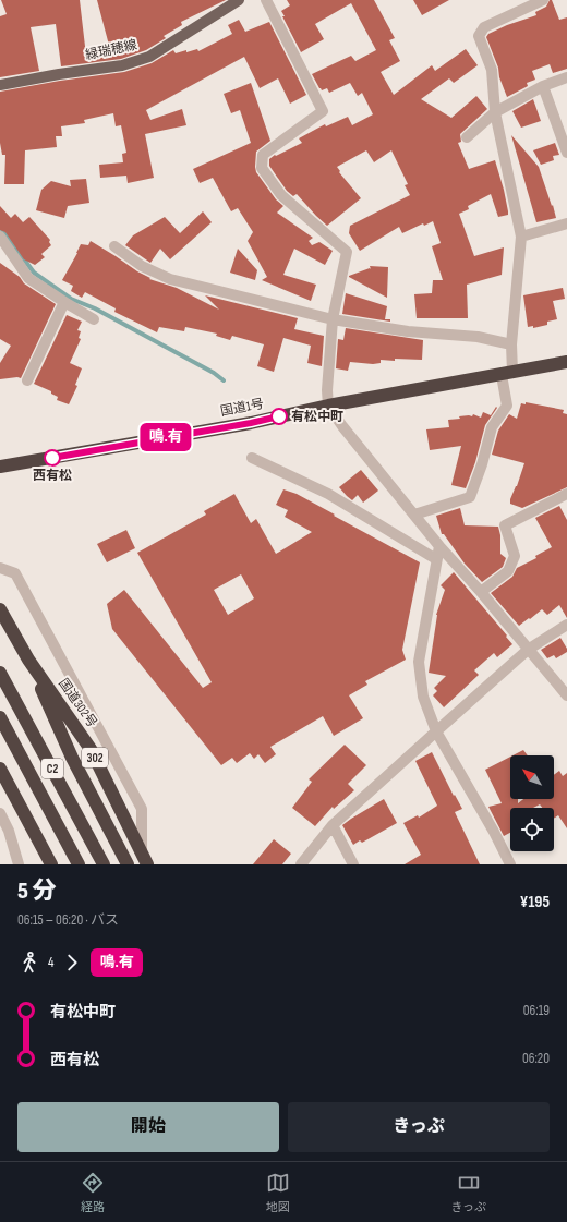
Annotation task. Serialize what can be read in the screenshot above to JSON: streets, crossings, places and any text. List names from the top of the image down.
{
  "streets": {
    "highway": [
      "国道1号",
      "国道302号",
      "302",
      "C2"
    ],
    "main road": ["緑瑞穂線"]
  },
  "places": ["有松中町", "西有松"],
  "lines": ["bus line 鳴.有"],
  "north": "top left",
  "page": {
    "on_map": "鳴.有",
    "heading": ["5 分", "06:15 – 06:20 · バス", "¥195"],
    "legs": ["4", "鳴.有"],
    "list": [
      {
        "name": "有松中町",
        "value": "06:19"
      },
      {
        "name": "西有松",
        "value": "06:20"
      }
    ],
    "buttons": ["開始", "きっぷ"],
    "tabs": ["経路", "地図", "きっぷ"]
  }
}
